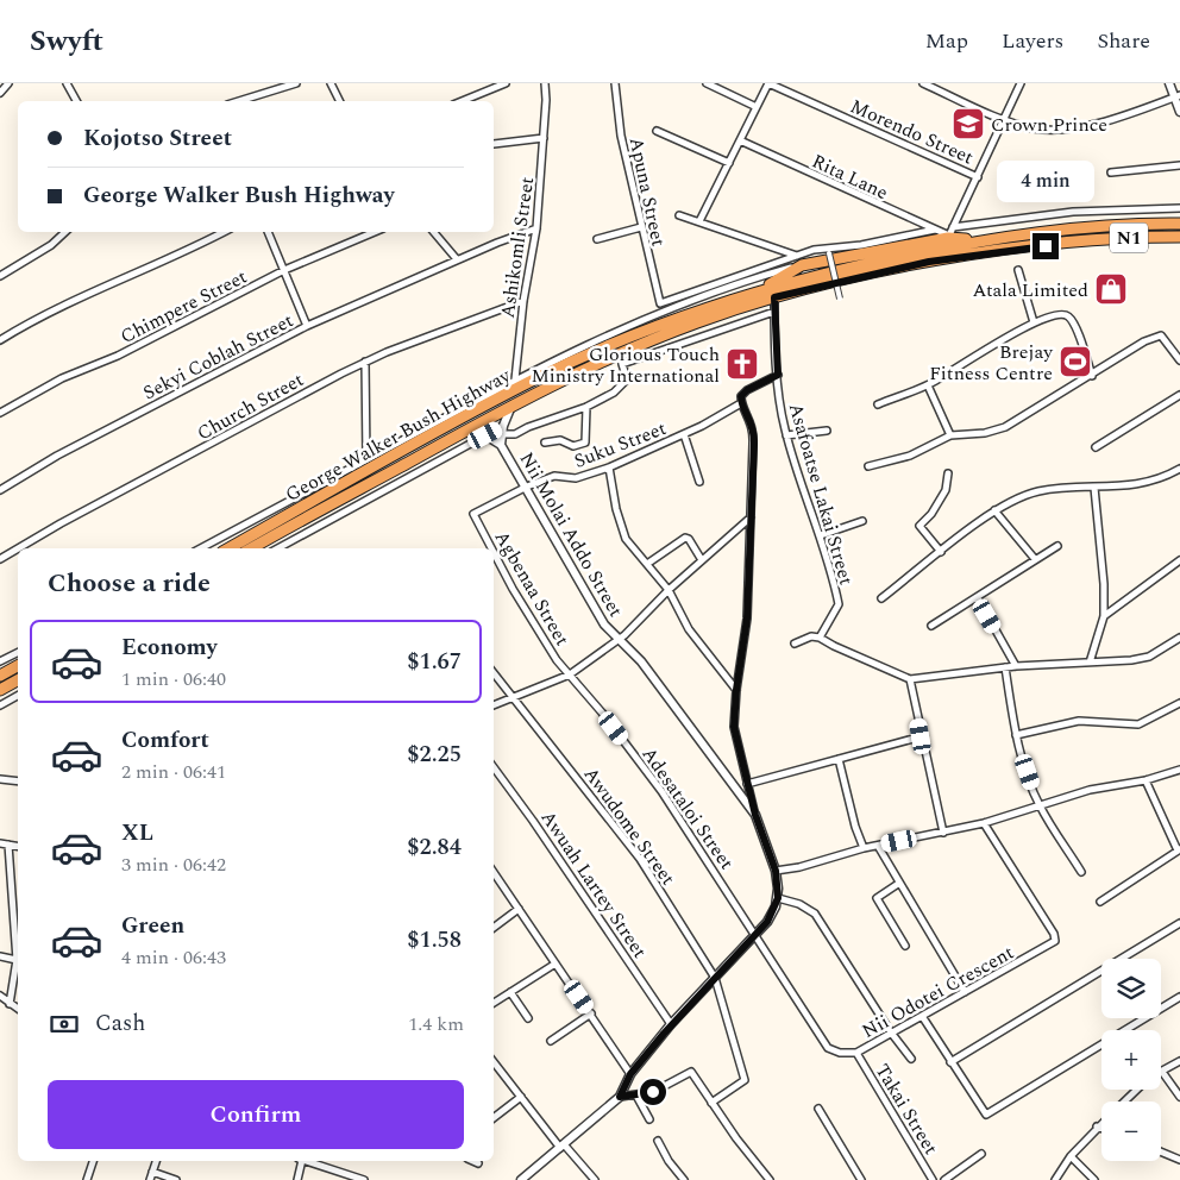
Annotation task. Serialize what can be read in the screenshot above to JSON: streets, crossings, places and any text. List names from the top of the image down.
{
  "streets": {
    "highway": ["N1", "George Walker Bush Highway"],
    "street": [
      "Morendo Street",
      "Rita Lane",
      "Apuna Street",
      "Ashikomli Street",
      "Chimpere Street",
      "Sekyi Coblah Street",
      "Church Street",
      "Suku Street",
      "Asafoatse Lakai Street",
      "Nii Molai Addo Street",
      "Agbenaa Street",
      "Adesataloi Street",
      "Awudome Street",
      "Awuah Lartey Street",
      "Nii Odotei Crescent",
      "Takai Street"
    ]
  },
  "crossings": [
    ["Ashikomli Street", "Sekyi Coblah Street"],
    ["Ashikomli Street", "Church Street"],
    ["George Walker Bush Highway", "Asafoatse Lakai Street"],
    ["George Walker Bush Highway", "Nii Molai Addo Street"],
    ["Suku Street", "Asafoatse Lakai Street"],
    ["Suku Street", "Nii Molai Addo Street"],
    ["Suku Street", "Agbenaa Street"],
    ["Agbenaa Street", "Adesataloi Street"],
    ["Adesataloi Street", "Nii Odotei Crescent"],
    ["Nii Odotei Crescent", "Takai Street"]
  ],
  "places": {
    "school or university": ["Crown Prince"],
    "shop": ["Atala Limited"],
    "sports": ["Brejay Fitness Centre"],
    "church": ["Glorious Touch Ministry International"]
  },
  "page": {
    "header": "Swyft",
    "nav": ["Map", "Layers", "Share"],
    "banner": ["Kojotso Street", "George Walker Bush Highway"],
    "bubble": "4 min",
    "heading": "Choose a ride",
    "list": [
      {
        "name": "Economy",
        "note": "1 min · 06:40",
        "value": "$1.67"
      },
      {
        "name": "Comfort",
        "note": "2 min · 06:41",
        "value": "$2.25"
      },
      {
        "name": "XL",
        "note": "3 min · 06:42",
        "value": "$2.84"
      },
      {
        "name": "Green",
        "note": "4 min · 06:43",
        "value": "$1.58"
      }
    ],
    "map_buttons": ["+", "−"],
    "pay": ["Cash", "1.4 km"],
    "buttons": "Confirm"
  }
}
